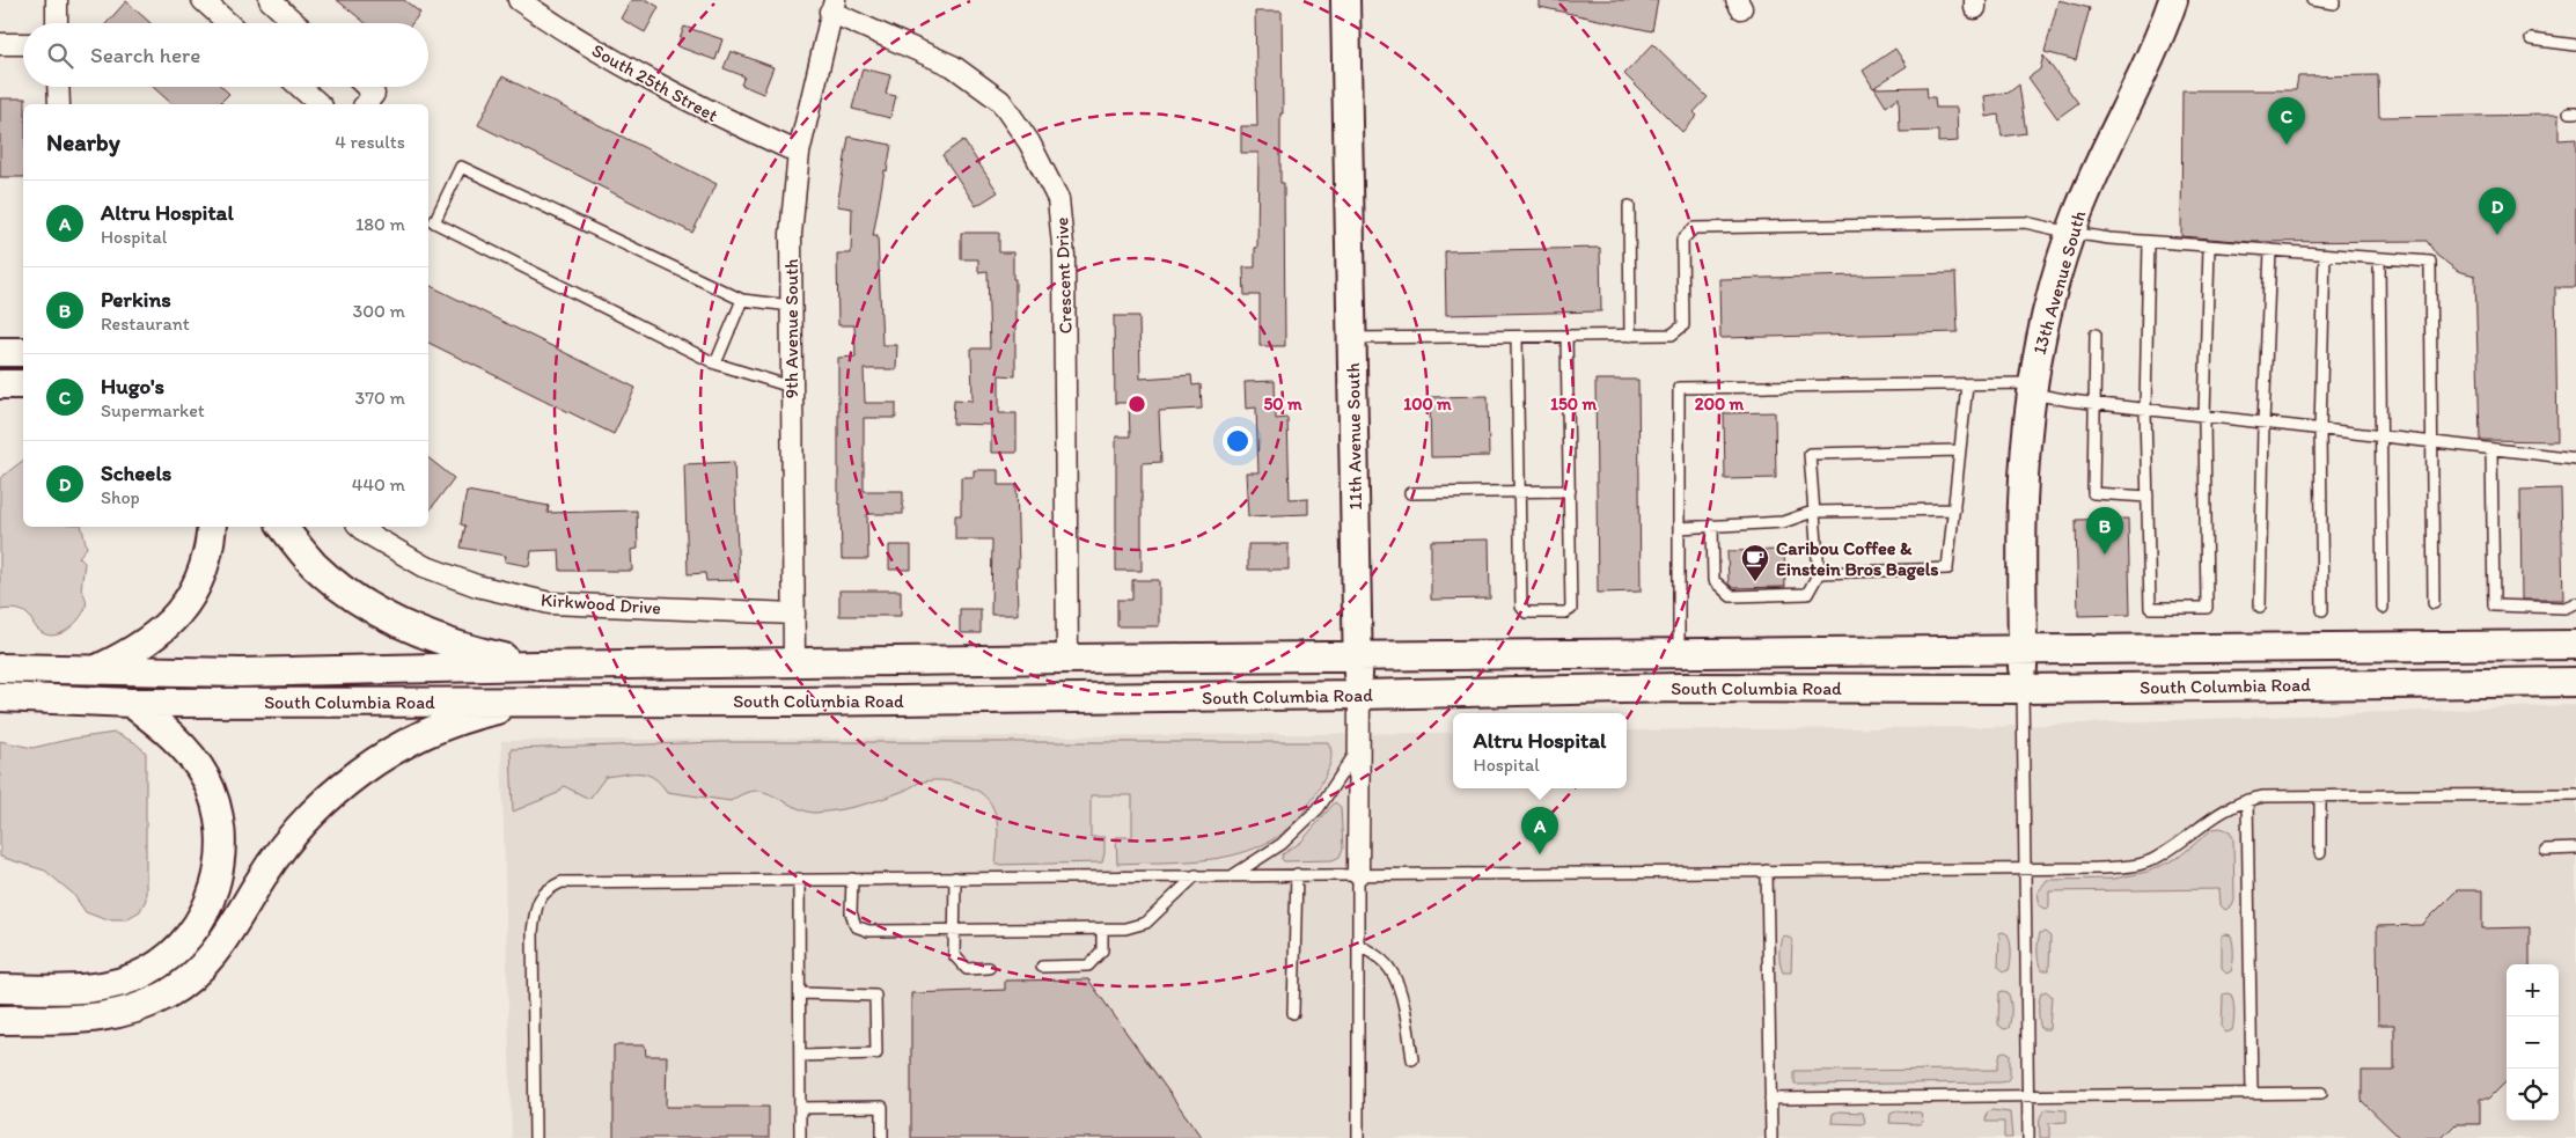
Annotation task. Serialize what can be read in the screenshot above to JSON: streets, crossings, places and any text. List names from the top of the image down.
{
  "streets": {
    "main road": ["13th Avenue South", "11th Avenue South", "South Columbia Road"],
    "street": [
      "South 25th Street",
      "Crescent Drive",
      "9th Avenue South",
      "Kirkwood Drive"
    ]
  },
  "crossings": [
    ["South 25th Street", "9th Avenue South"],
    ["Crescent Drive", "9th Avenue South"],
    ["Crescent Drive", "South Columbia Road"],
    ["13th Avenue South", "South Columbia Road"],
    ["9th Avenue South", "Kirkwood Drive"],
    ["9th Avenue South", "South Columbia Road"],
    ["11th Avenue South", "South Columbia Road"]
  ],
  "places": {
    "cafe": ["Caribou Coffee & Einstein Bros Bagels"]
  },
  "page": {
    "search": "Search here",
    "pins": [
      "C",
      "D",
      "B",
      "A"
    ],
    "heading": ["Nearby", "4 results"],
    "list": [
      {
        "mark": "A",
        "name": "Altru Hospital",
        "note": "Hospital",
        "value": "180 m"
      },
      {
        "mark": "B",
        "name": "Perkins",
        "note": "Restaurant",
        "value": "300 m"
      },
      {
        "mark": "C",
        "name": "Hugo's",
        "note": "Supermarket",
        "value": "370 m"
      },
      {
        "mark": "D",
        "name": "Scheels",
        "note": "Shop",
        "value": "440 m"
      }
    ],
    "popup": ["Altru Hospital", "Hospital"],
    "map_buttons": ["+", "−"]
  },
  "rings": [
    "50 m",
    "100 m",
    "150 m",
    "200 m"
  ]
}
